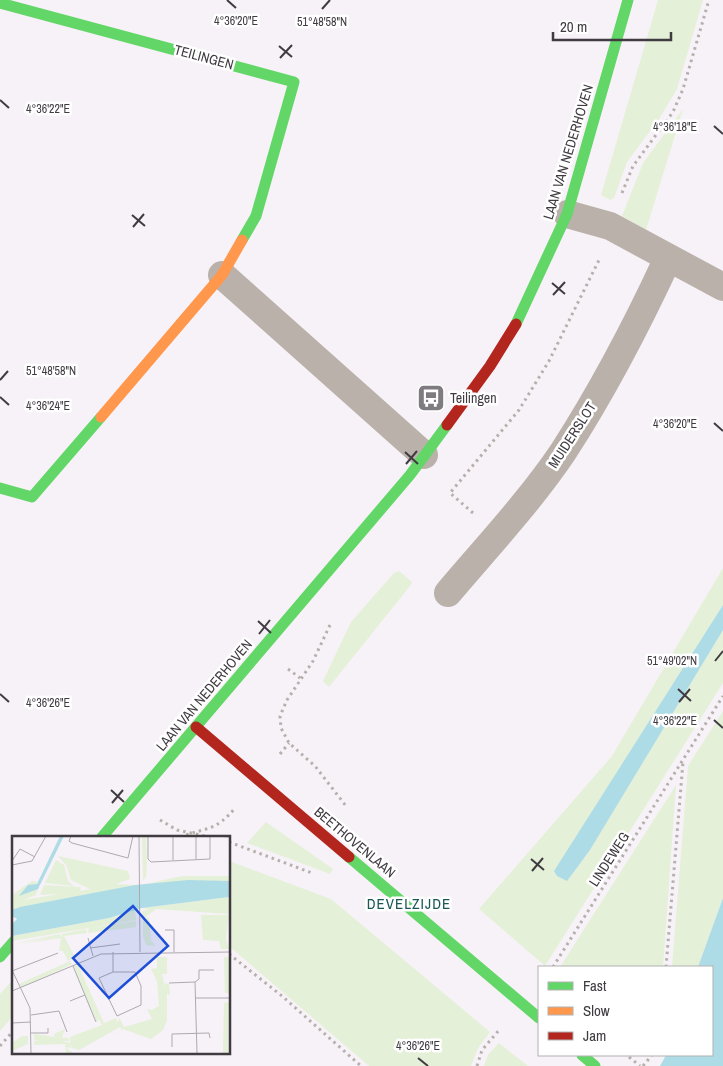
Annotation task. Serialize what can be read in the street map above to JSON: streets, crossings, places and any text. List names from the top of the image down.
{
  "streets": {
    "street": [
      "TEILINGEN",
      "LAAN VAN NEDERHOVEN",
      "MUIDERSLOT",
      "BEETHOVENLAAN"
    ],
    "path": ["LINDEWEG"]
  },
  "crossings": [
    ["LAAN VAN NEDERHOVEN", "BEETHOVENLAAN"]
  ],
  "districts": ["DEVELZIJDE"],
  "places": {
    "bus stop": ["Teilingen"]
  },
  "legend": ["Fast", "Slow", "Jam"],
  "scale_bar": "20 m",
  "coordinates": [
    "4°36'20\"E",
    "51°48'58\"N",
    "4°36'22\"E",
    "4°36'18\"E",
    "4°36'24\"E",
    "51°49'02\"N",
    "4°36'26\"E"
  ]
}
